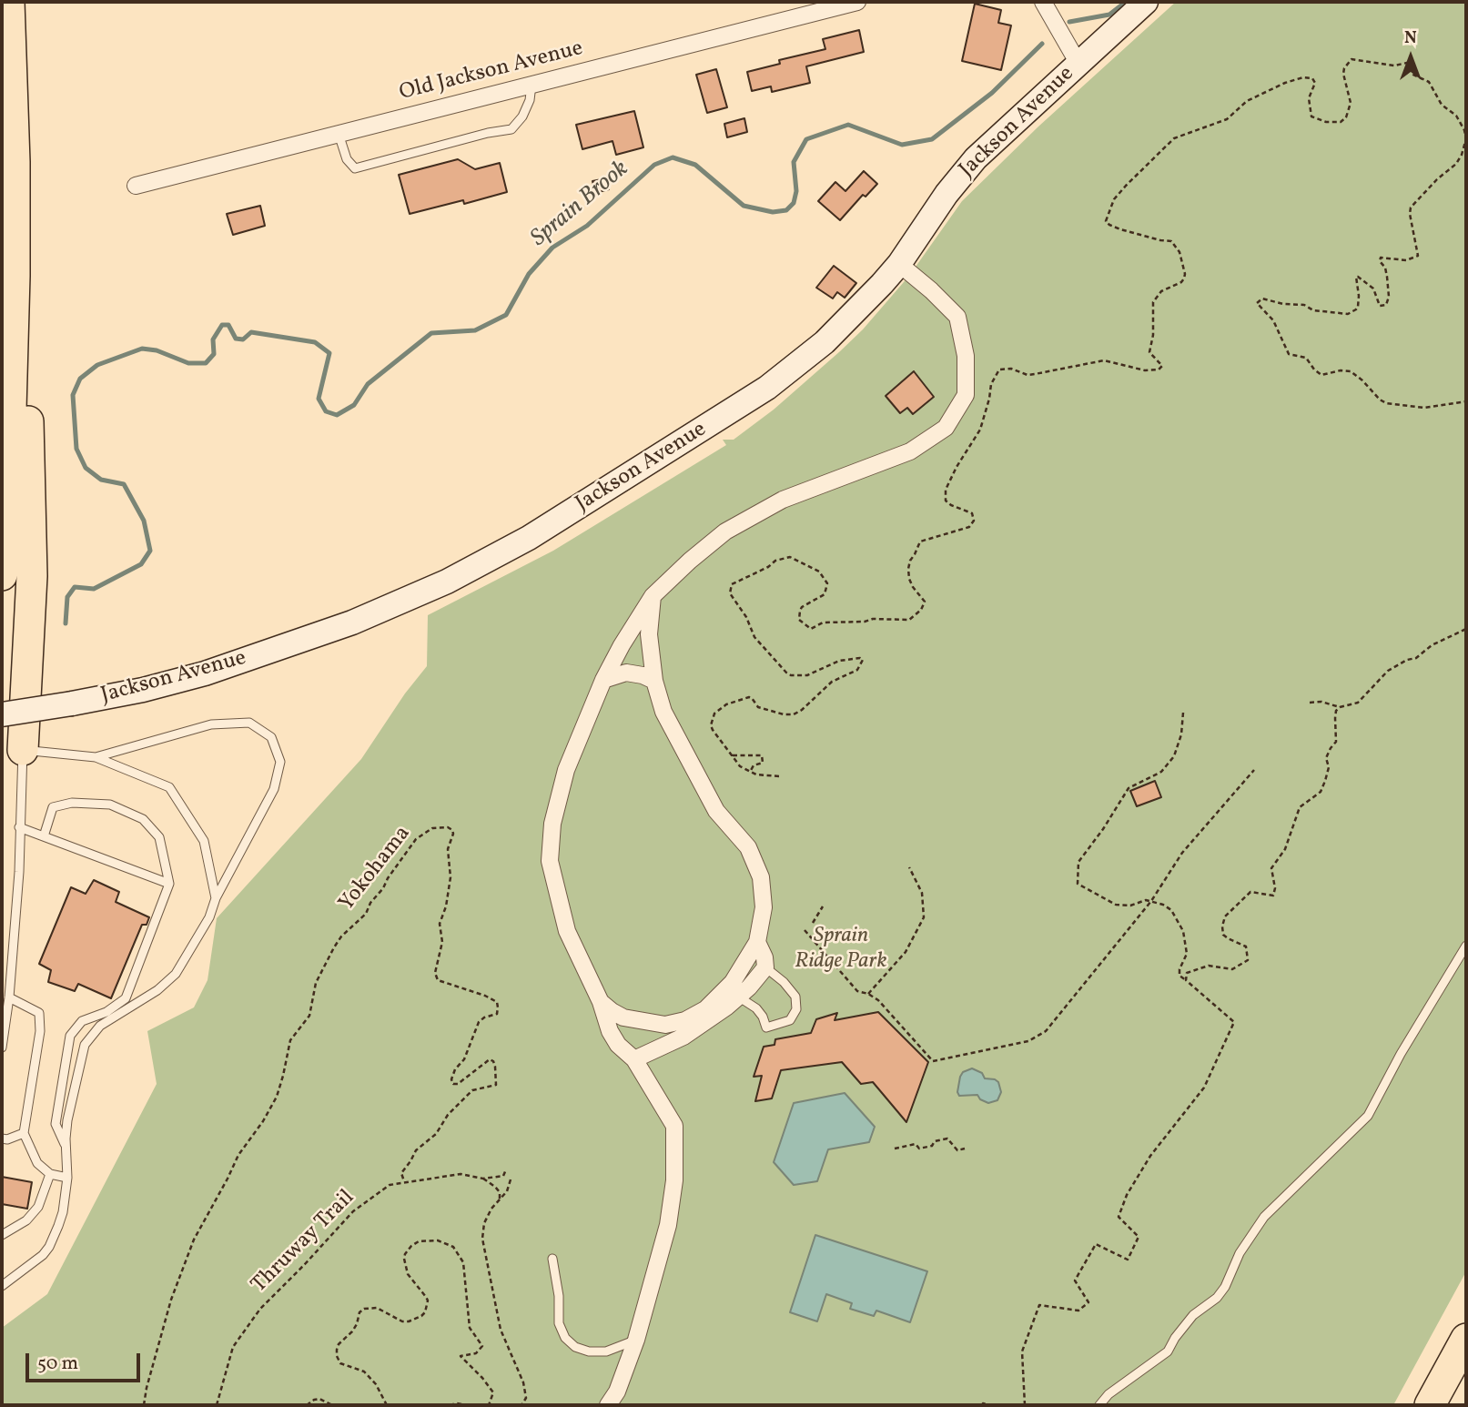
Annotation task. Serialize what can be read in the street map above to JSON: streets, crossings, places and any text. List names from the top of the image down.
{
  "streets": {
    "main road": ["Jackson Avenue"],
    "street": ["Old Jackson Avenue"],
    "path": ["Yokohama", "Thruway Trail"]
  },
  "crossings": [
    ["Yokohama", "Thruway Trail"]
  ],
  "water": ["Sprain Brook"],
  "parks": ["Sprain Ridge Park"],
  "scale_bar": "50 m",
  "north": "top"
}
